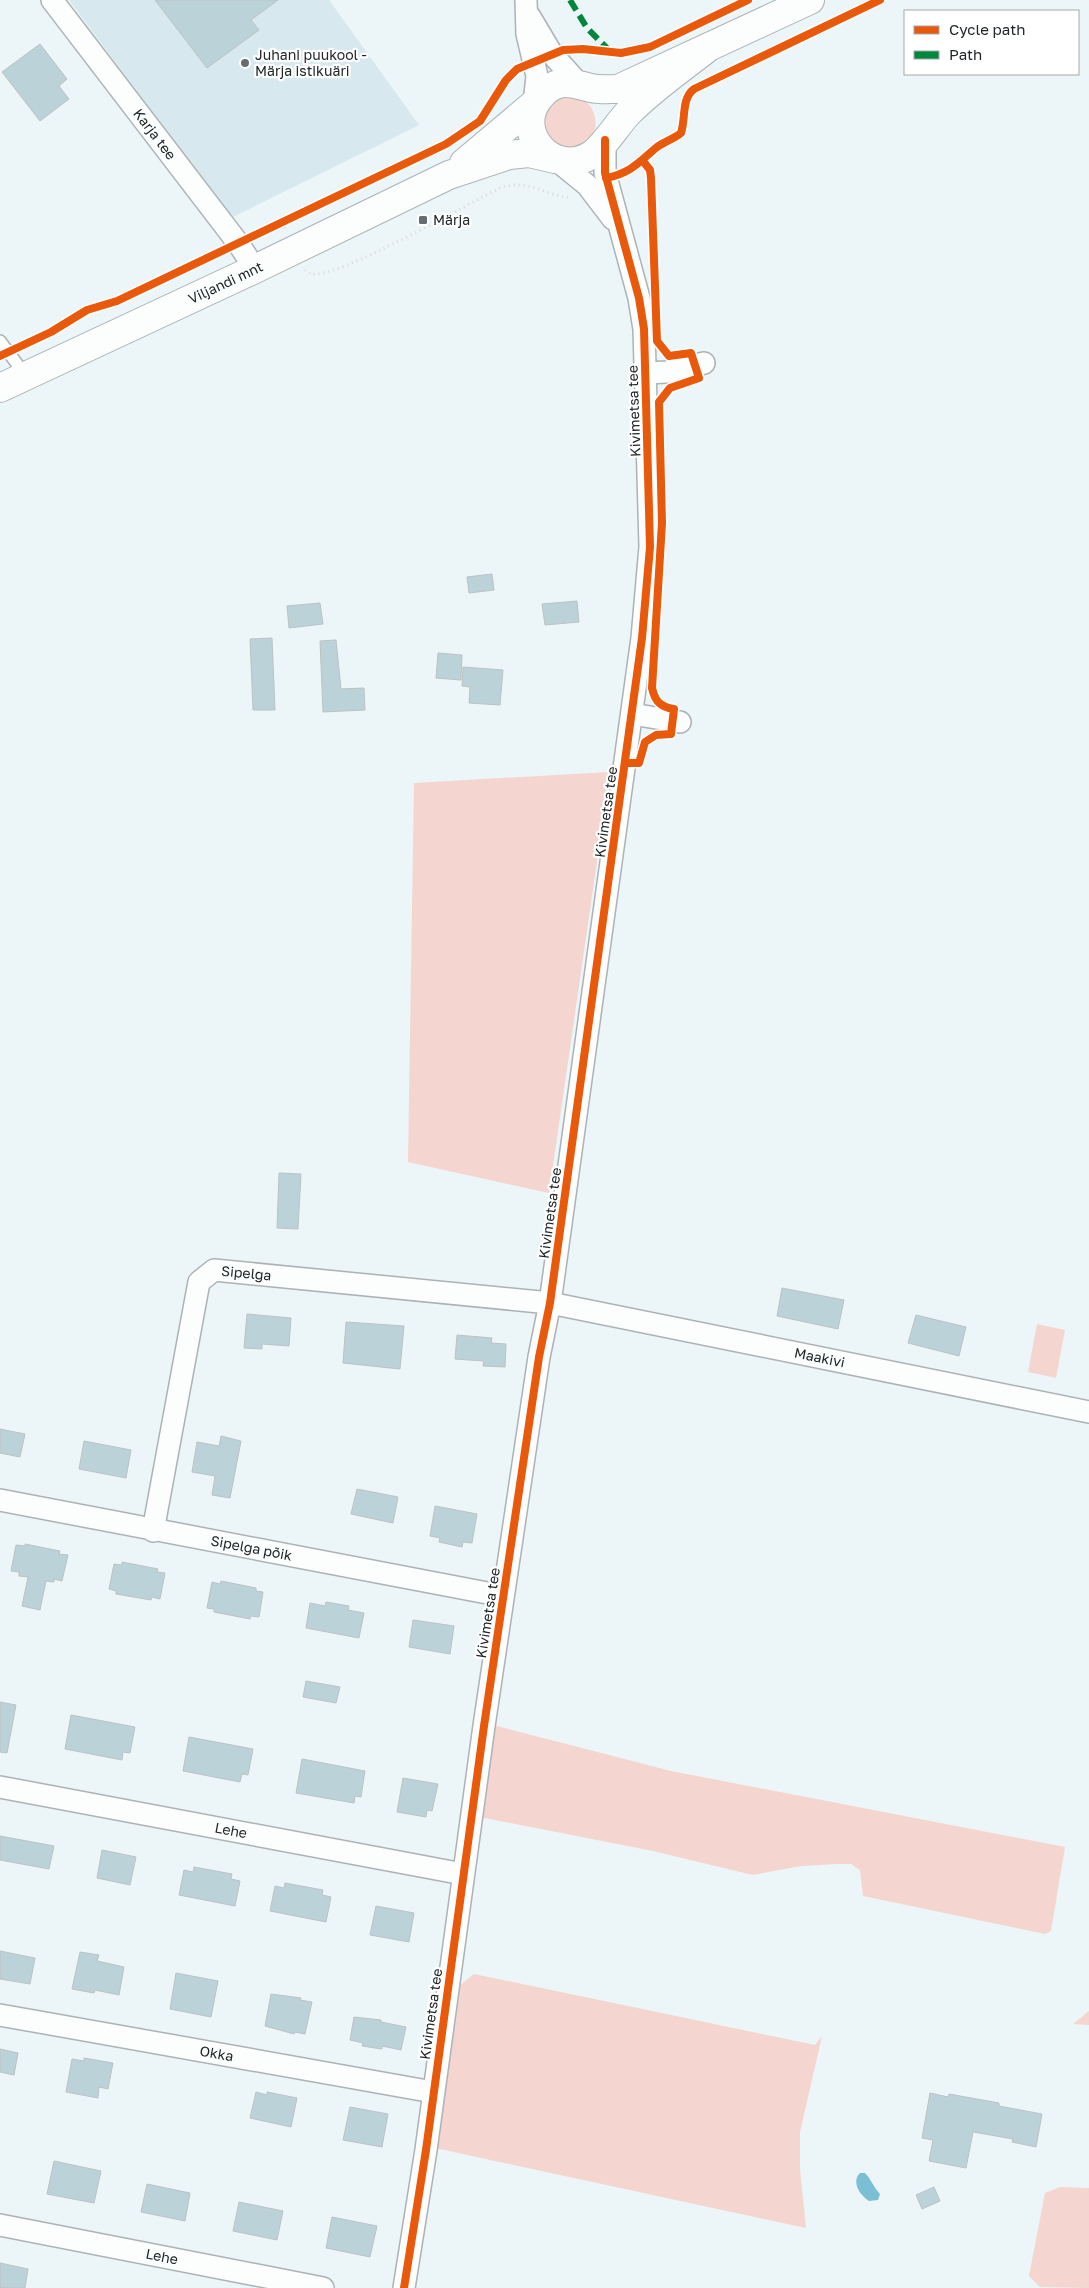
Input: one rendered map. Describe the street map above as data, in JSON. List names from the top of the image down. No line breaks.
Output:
{"streets":{"main road":["Viljandi mnt"],"street":["Karja tee","Kivimetsa tee","Sipelga","Maakivi","Sipelga põik","Lehe","Okka"]},"crossings":[["Karja tee","Viljandi mnt"],["Viljandi mnt","Kivimetsa tee"],["Kivimetsa tee","Sipelga"],["Kivimetsa tee","Maakivi"],["Kivimetsa tee","Sipelga põik"],["Kivimetsa tee","Lehe"],["Kivimetsa tee","Okka"],["Sipelga","Maakivi"],["Sipelga","Sipelga põik"]],"places":{"other":["Juhani puukool - Märja istikuäri"],"transit":["Märja"]},"legend":["Cycle path","Path"]}
